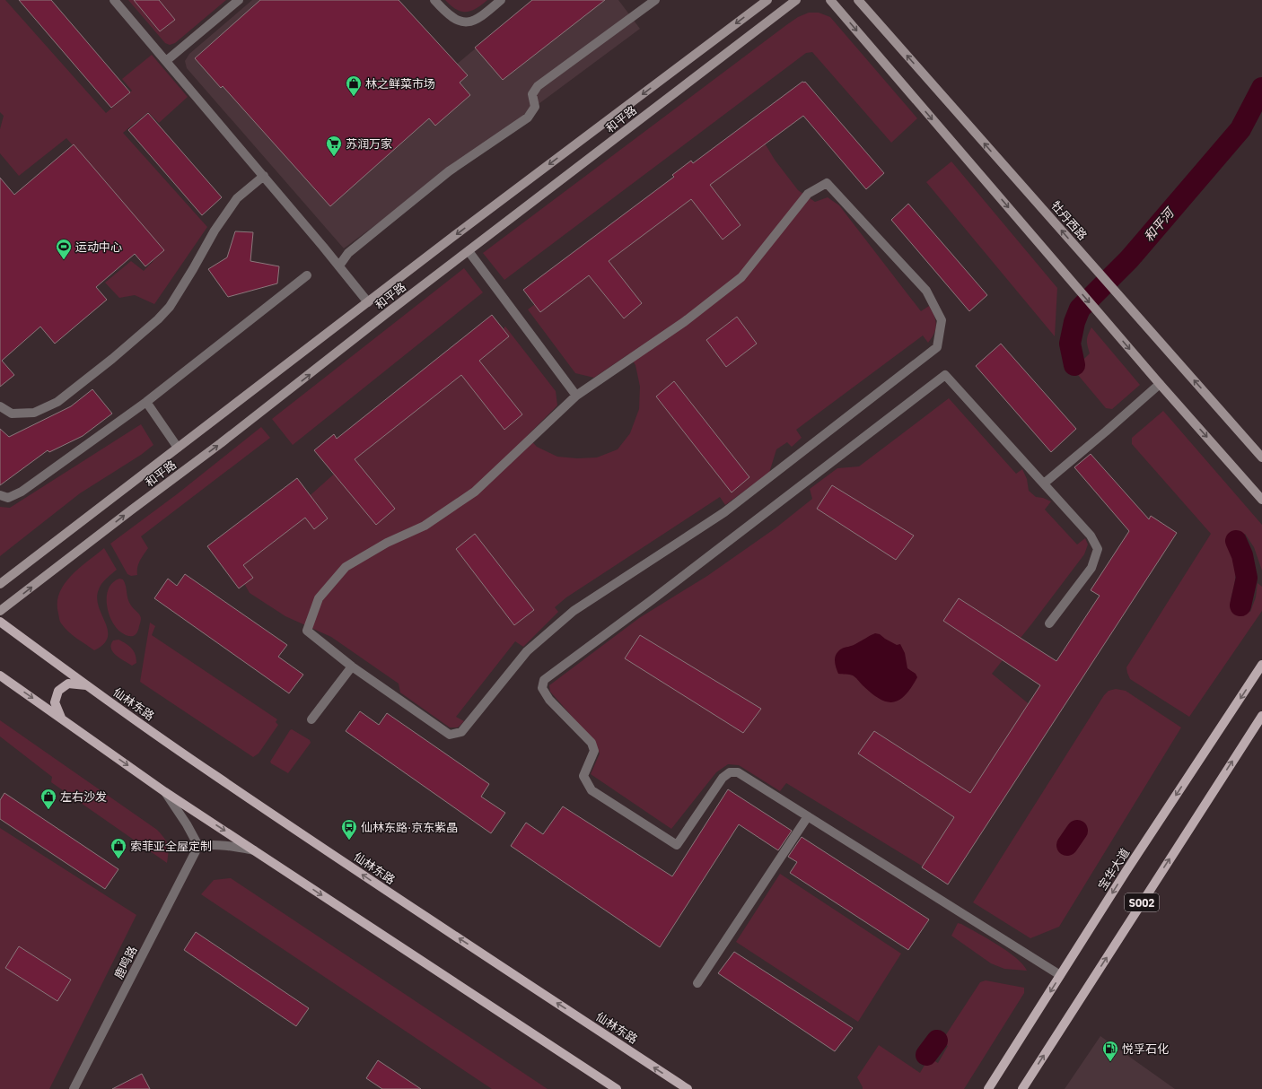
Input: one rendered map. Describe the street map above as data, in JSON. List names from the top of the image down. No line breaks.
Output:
{"streets":{"main road":["仙林东路","宝华大道","S002"],"street":["和平路","牡丹西路","鹿鸣路"]},"water":["和平河"],"places":{"shop":["林之鲜菜市场","左右沙发","索菲亚全屋定制"],"supermarket":["苏润万家"],"sports":["运动中心"],"bus stop":["仙林东路·京东紫晶"],"fuel station":["悦孚石化"]}}
